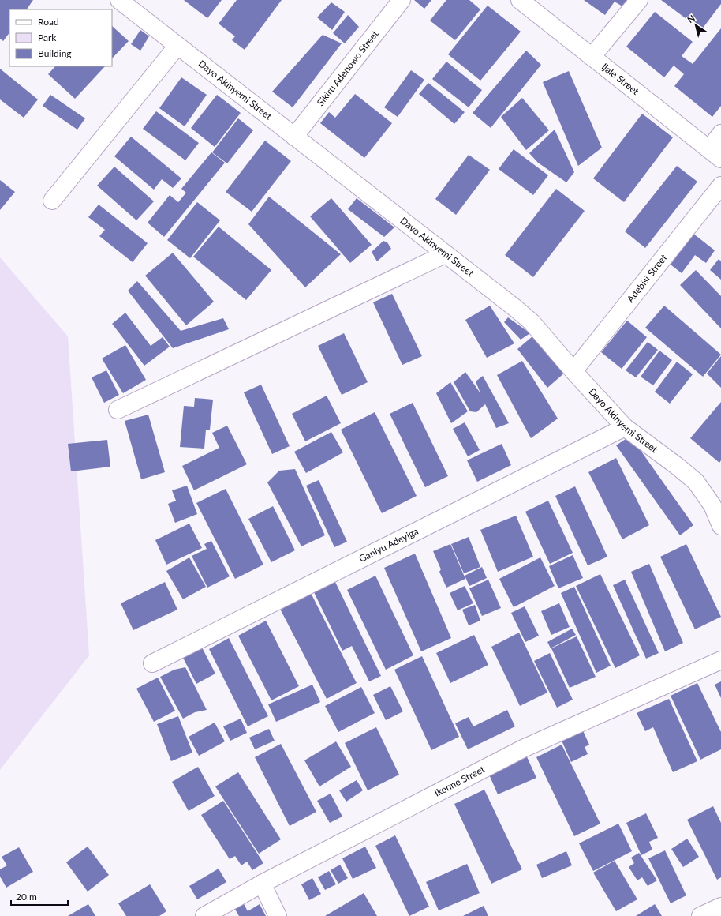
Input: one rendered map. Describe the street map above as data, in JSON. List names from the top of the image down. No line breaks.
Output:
{"streets":{"street":["Sikiru Adenowo Street","Ijale Street","Dayo Akinyemi Street","Adebisi Street","Ganiyu Adeyiga","Ikenne Street"]},"crossings":[["Sikiru Adenowo Street","Dayo Akinyemi Street"],["Dayo Akinyemi Street","Adebisi Street"],["Dayo Akinyemi Street","Ganiyu Adeyiga"]],"legend":["Road","Park","Building"],"scale_bar":"20 m","north":"top left"}
